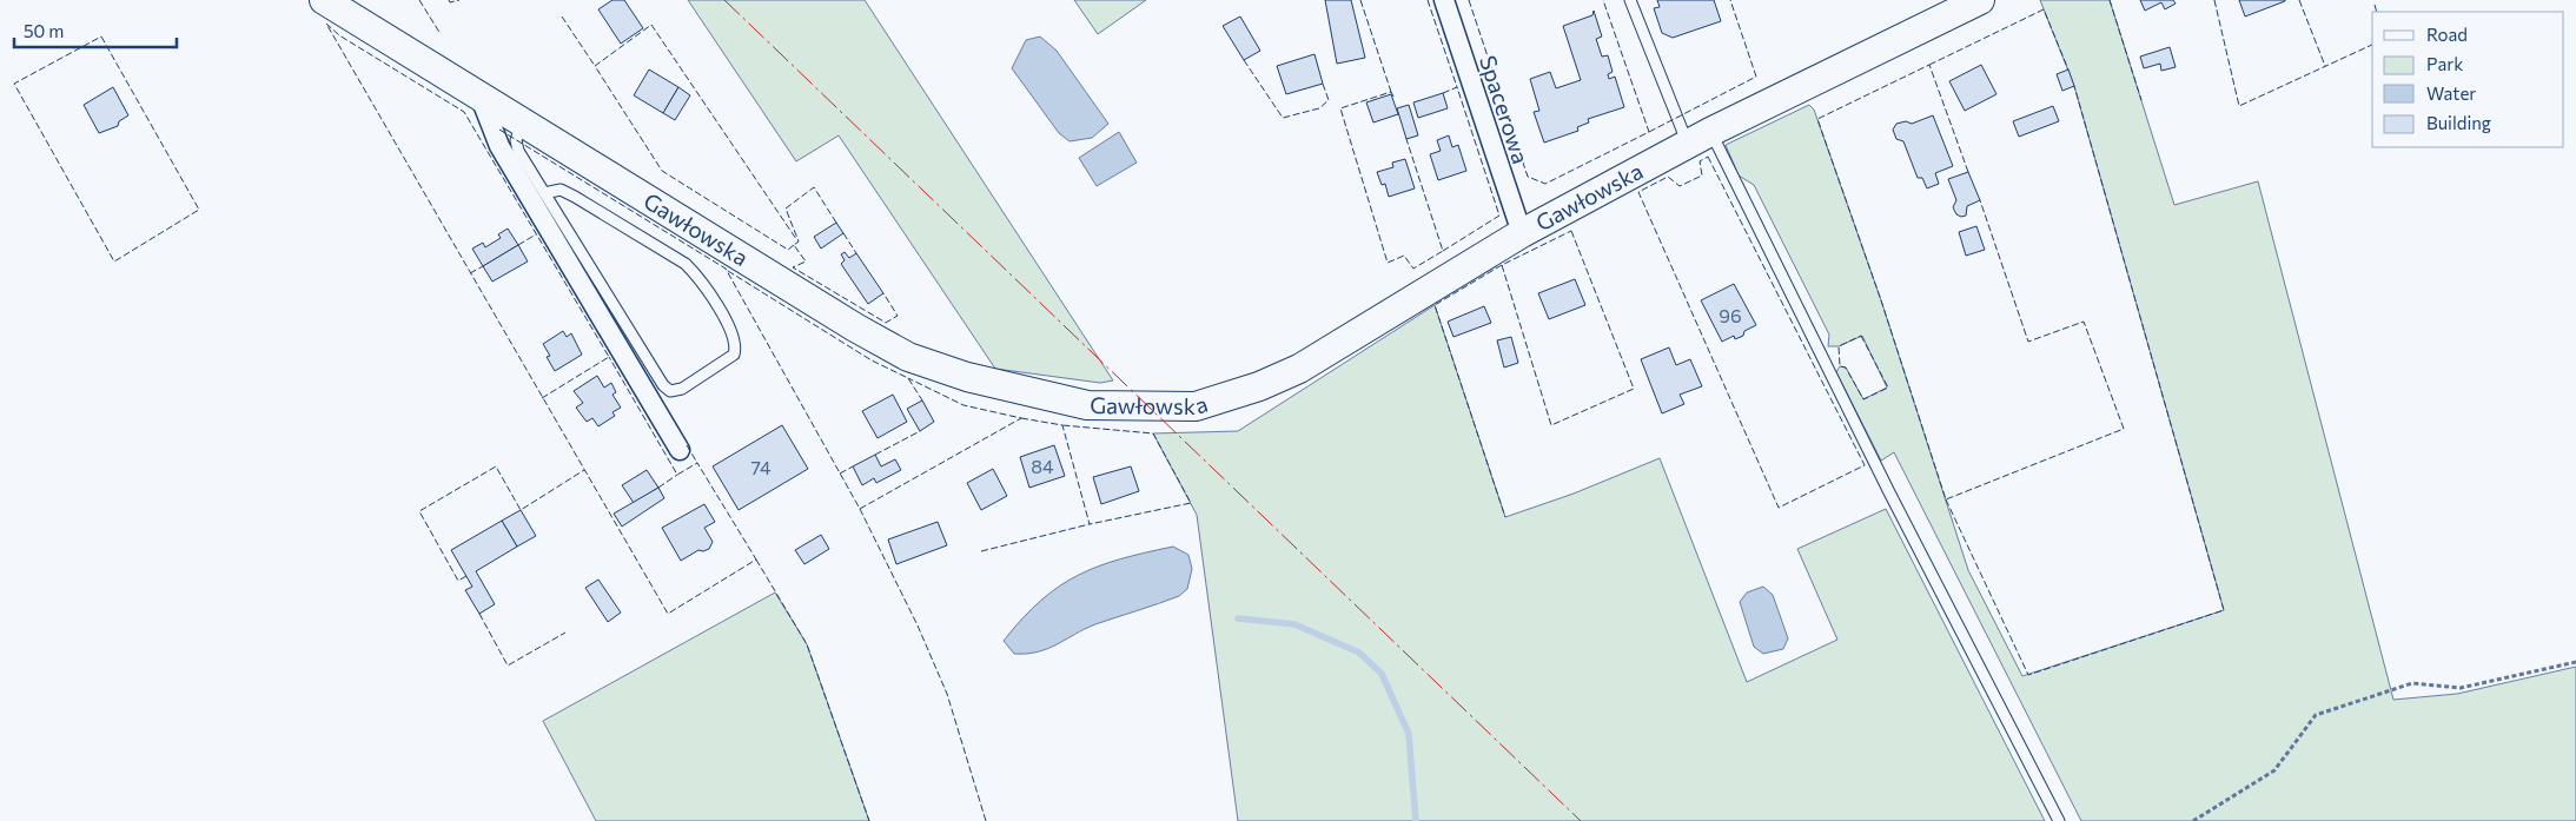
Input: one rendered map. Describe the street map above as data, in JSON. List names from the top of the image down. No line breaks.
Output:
{"streets":{"street":["Spacerowa","Gawłowska"]},"crossings":[["Spacerowa","Gawłowska"]],"house_numbers":["96","84","74"],"legend":["Road","Park","Water","Building"],"scale_bar":"50 m"}
